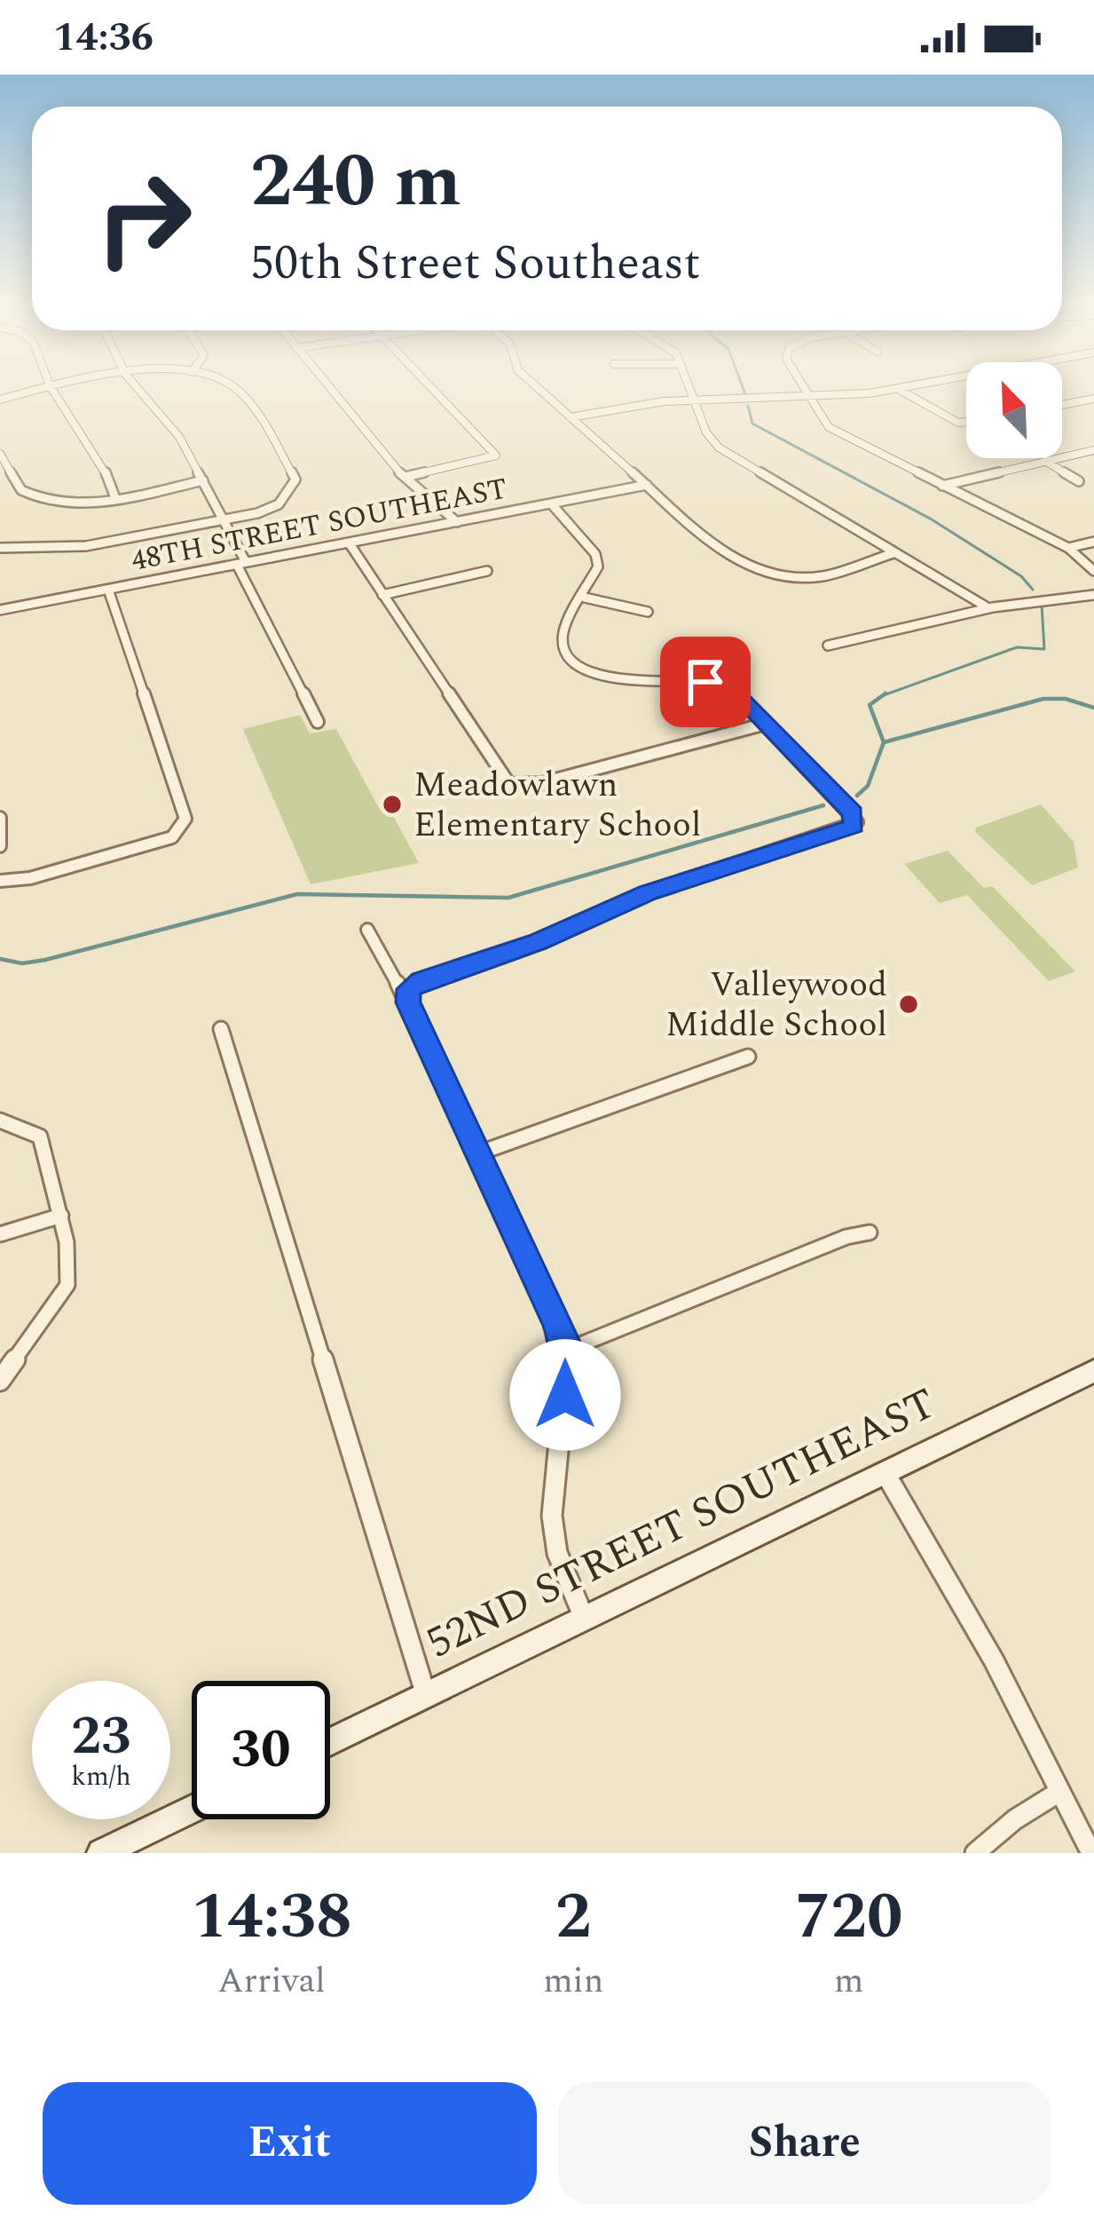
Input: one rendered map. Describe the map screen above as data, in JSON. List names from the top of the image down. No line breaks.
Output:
{"streets":{"main road":["52ND STREET SOUTHEAST"],"street":["48TH STREET SOUTHEAST"]},"places":["Meadowlawn Elementary School","Valleywood Middle School"],"north":"top left","page":{"status":"14:36","turn":["240 m","50th Street Southeast"],"speed":"23 km/h","limit":"30","eta":["14:38","Arrival","2","min","720","m"],"buttons":["Exit","Share"]}}
